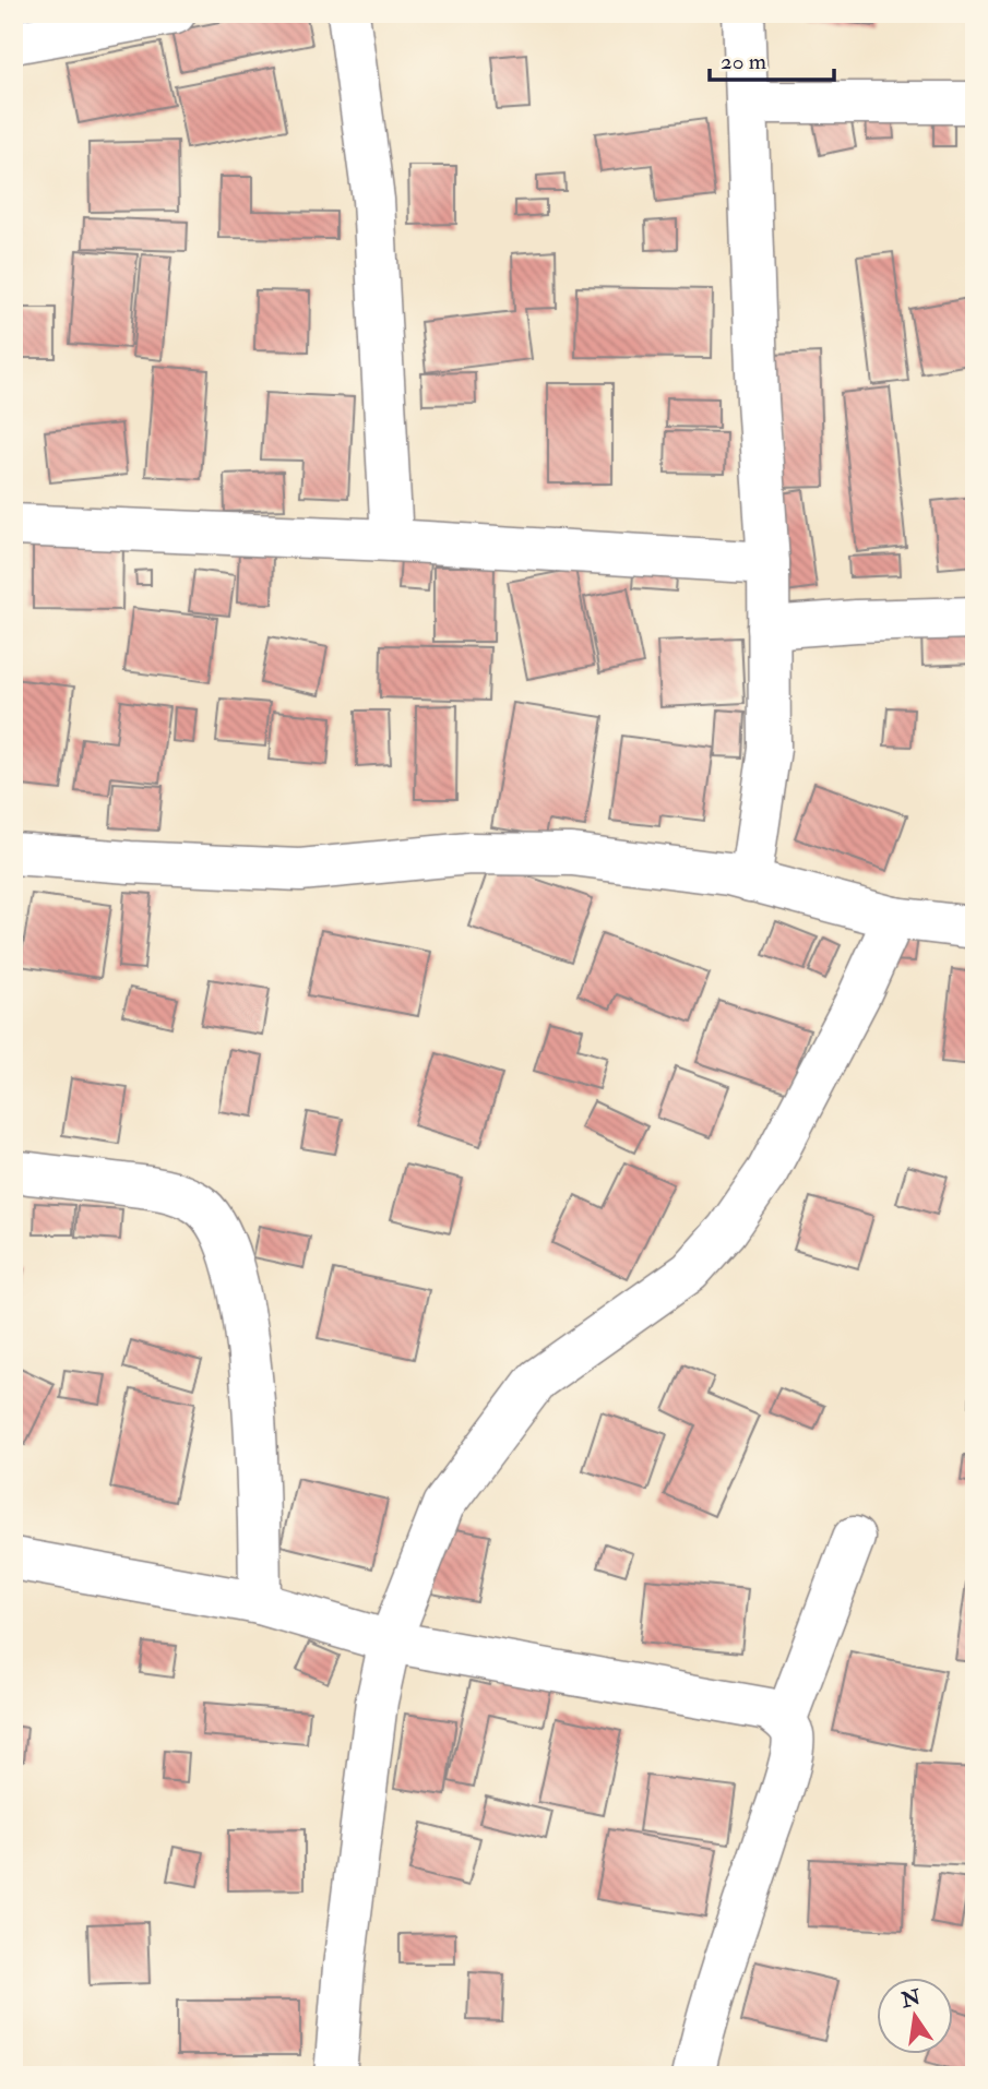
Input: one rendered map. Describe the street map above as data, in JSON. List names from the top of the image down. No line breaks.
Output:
{"scale_bar":"20 m","north":"top"}
